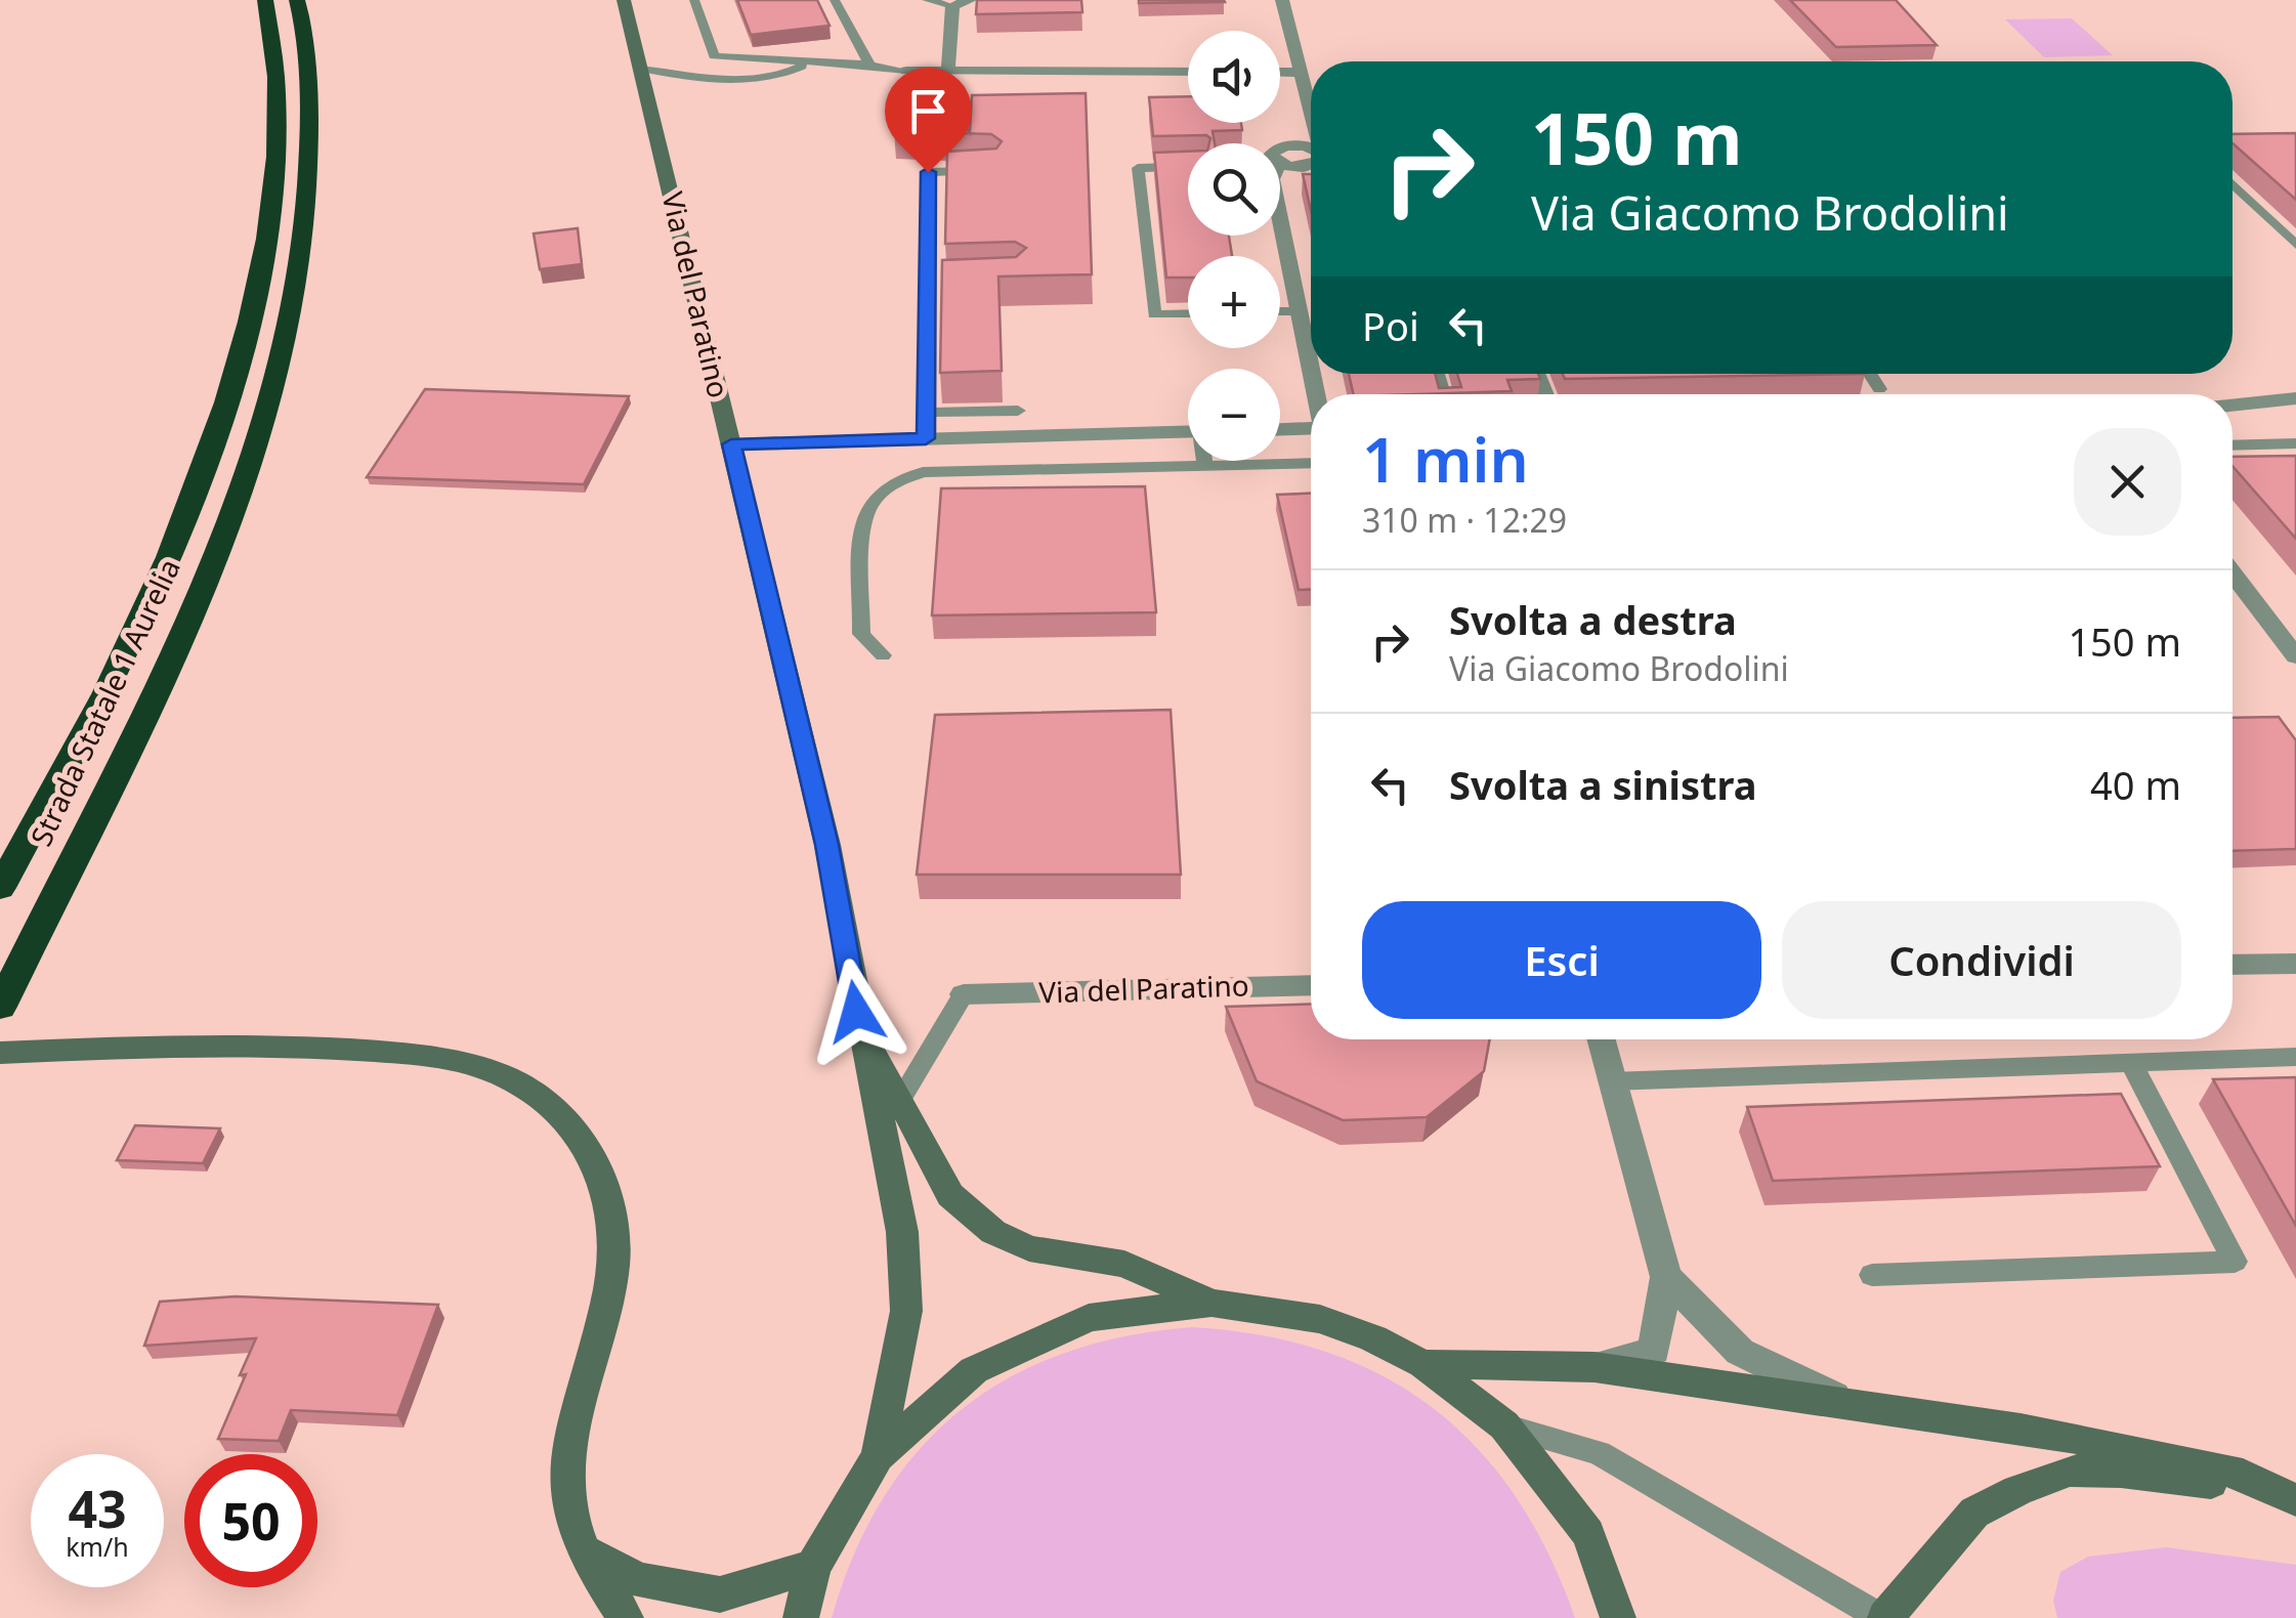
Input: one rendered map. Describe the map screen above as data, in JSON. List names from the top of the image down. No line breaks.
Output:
{"streets":{"highway":["Strada Statale 1 Aurelia"],"main road":["Via del Paratino"]},"page":{"map_buttons":["+","−"],"turn":["150 m","Via Giacomo Brodolini"],"then":"Poi","heading":["1 min","310 m · 12:29"],"list":[{"name":"Svolta a destra","note":"Via Giacomo Brodolini","value":"150 m"},{"name":"Svolta a sinistra","value":"40 m"}],"buttons":["Esci","Condividi"],"speed":"43 km/h","limit":"50"}}
